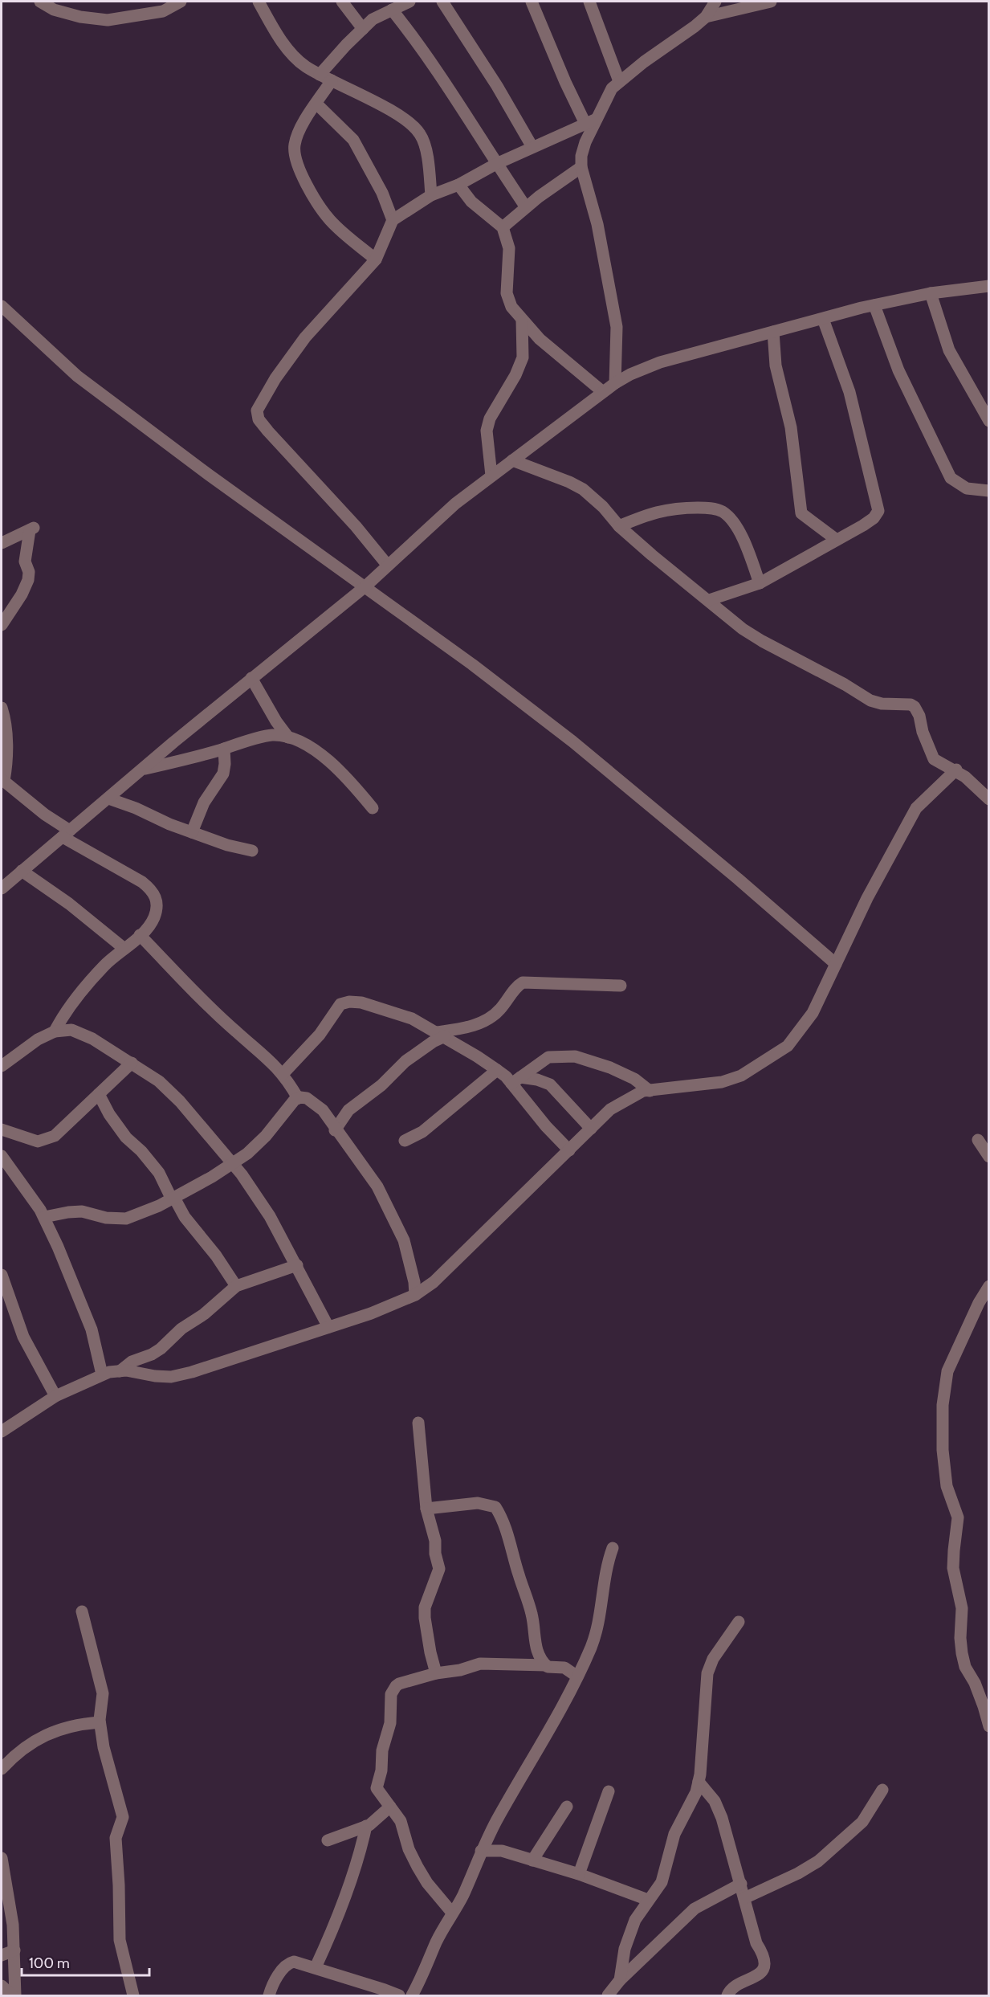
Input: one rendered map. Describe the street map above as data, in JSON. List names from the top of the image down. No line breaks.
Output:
{"scale_bar":"100 m"}
